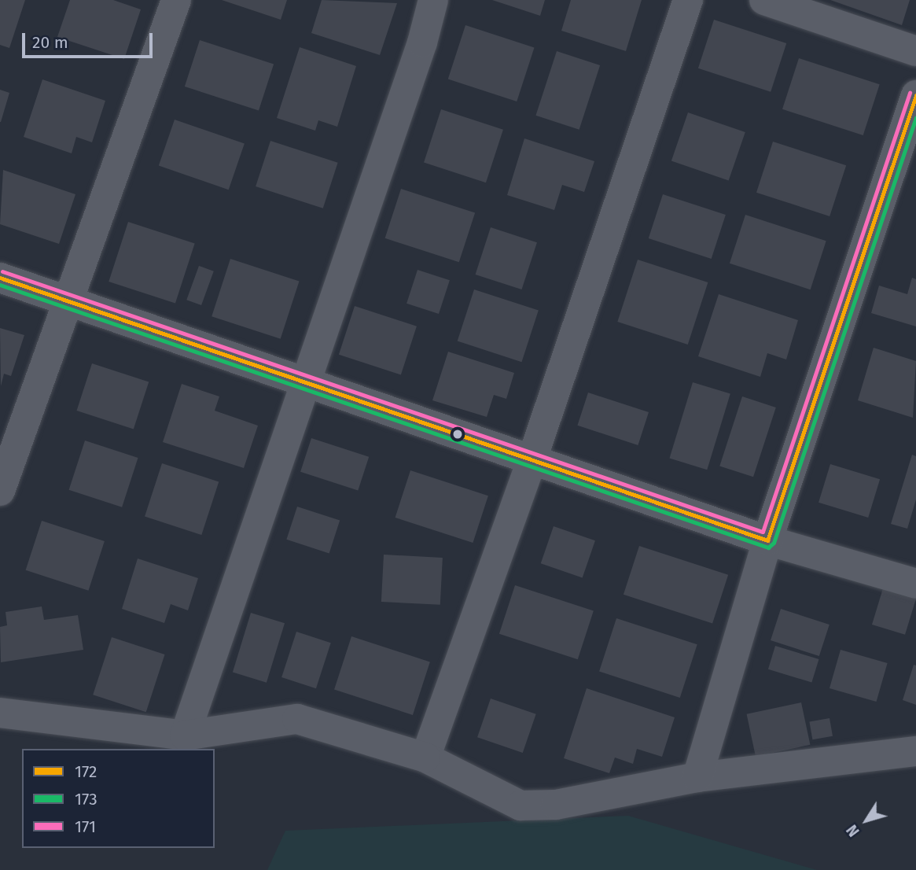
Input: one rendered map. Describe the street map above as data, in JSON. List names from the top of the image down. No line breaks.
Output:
{"lines":["transit line 171","transit line 172","transit line 173"],"legend":["172","173","171"],"scale_bar":"20 m","north":"bottom left"}
